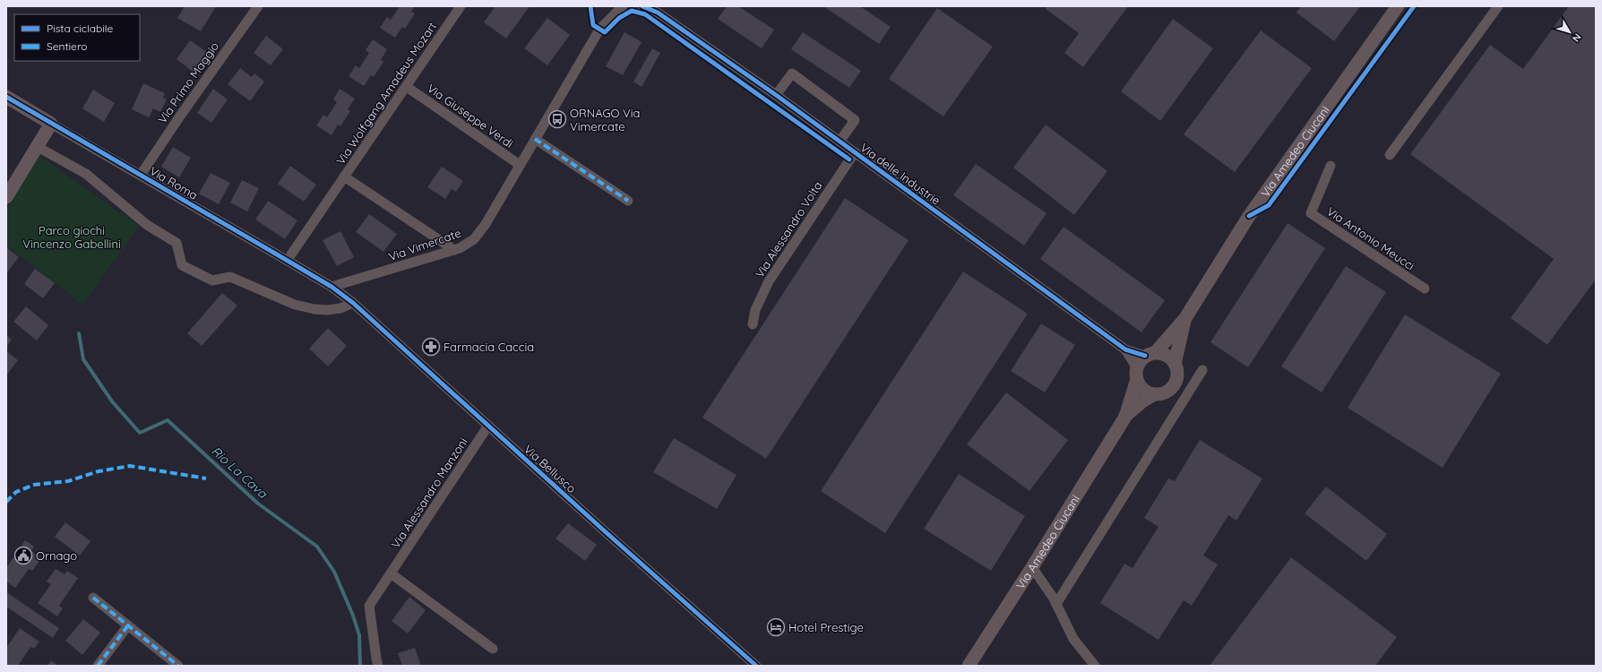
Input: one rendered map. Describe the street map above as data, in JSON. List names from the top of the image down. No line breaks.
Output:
{"streets":{"main road":["Via Amedeo Ciucani","Via Roma"],"street":["Via Primo Maggio","Via Wolfgang Amadeus Mozart","Via Giuseppe Verdi","Via delle Industrie","Via Alessandro Volta","Via Antonio Meucci","Via Vimercate","Via Bellusco","Via Alessandro Manzoni"]},"crossings":[["Via Primo Maggio","Via Roma"],["Via Wolfgang Amadeus Mozart","Via Giuseppe Verdi"],["Via Wolfgang Amadeus Mozart","Via Vimercate"],["Via Giuseppe Verdi","Via Vimercate"],["Via Amedeo Ciucani","Via delle Industrie"],["Via delle Industrie","Via Alessandro Volta"],["Via Roma","Via Vimercate"],["Via Roma","Via Bellusco"],["Via Vimercate","Via Bellusco"],["Via Bellusco","Via Alessandro Manzoni"]],"water":["Rio La Cava"],"parks":["Parco giochi Vincenzo Gabellini"],"places":{"bus stop":["ORNAGO Via Vimercate"],"pharmacy":["Farmacia Caccia"],"public building":["Ornago"],"hotel":["Hotel Prestige"]},"legend":["Pista ciclabile","Sentiero"],"north":"bottom right"}
